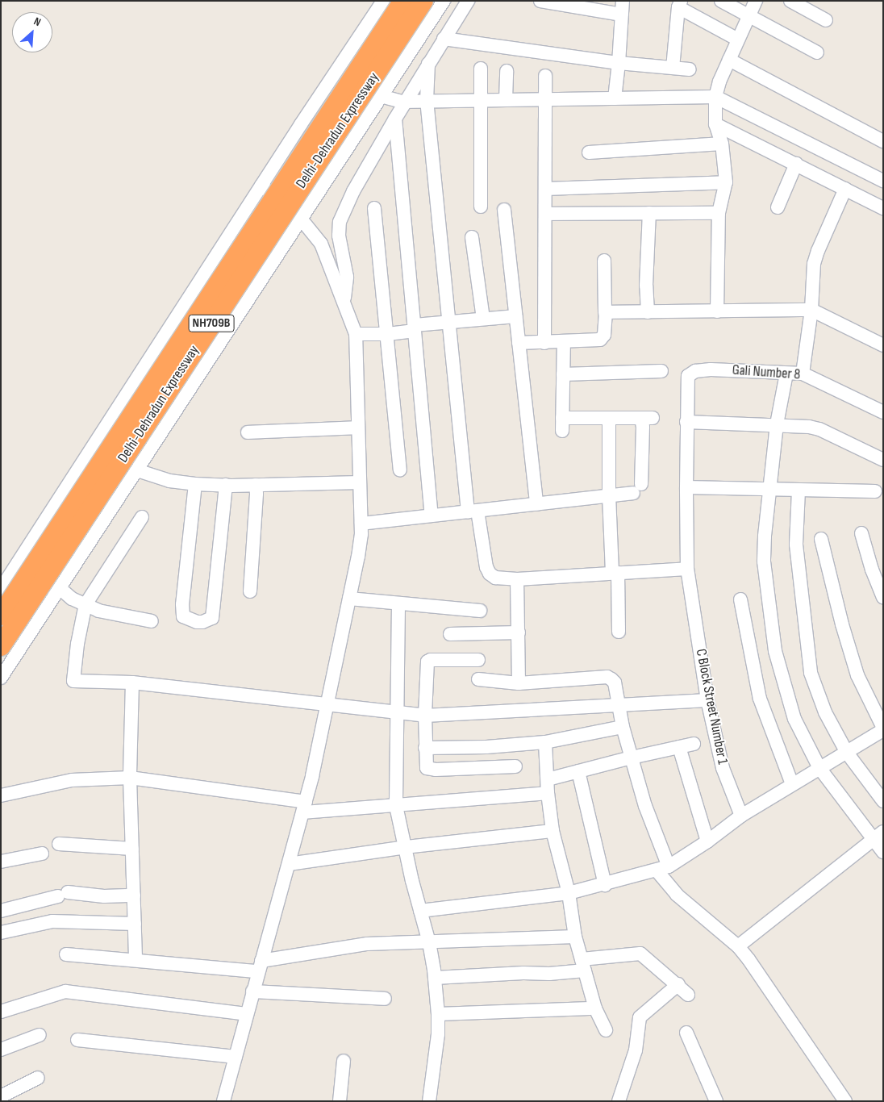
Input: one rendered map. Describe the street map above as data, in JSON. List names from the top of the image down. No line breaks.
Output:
{"streets":{"highway":["Delhi-Dehradun Expressway","NH709B"],"street":["Gali Number 8","C Block Street Number 1"]},"crossings":[["Gali Number 8","C Block Street Number 1"]],"north":"top right"}
